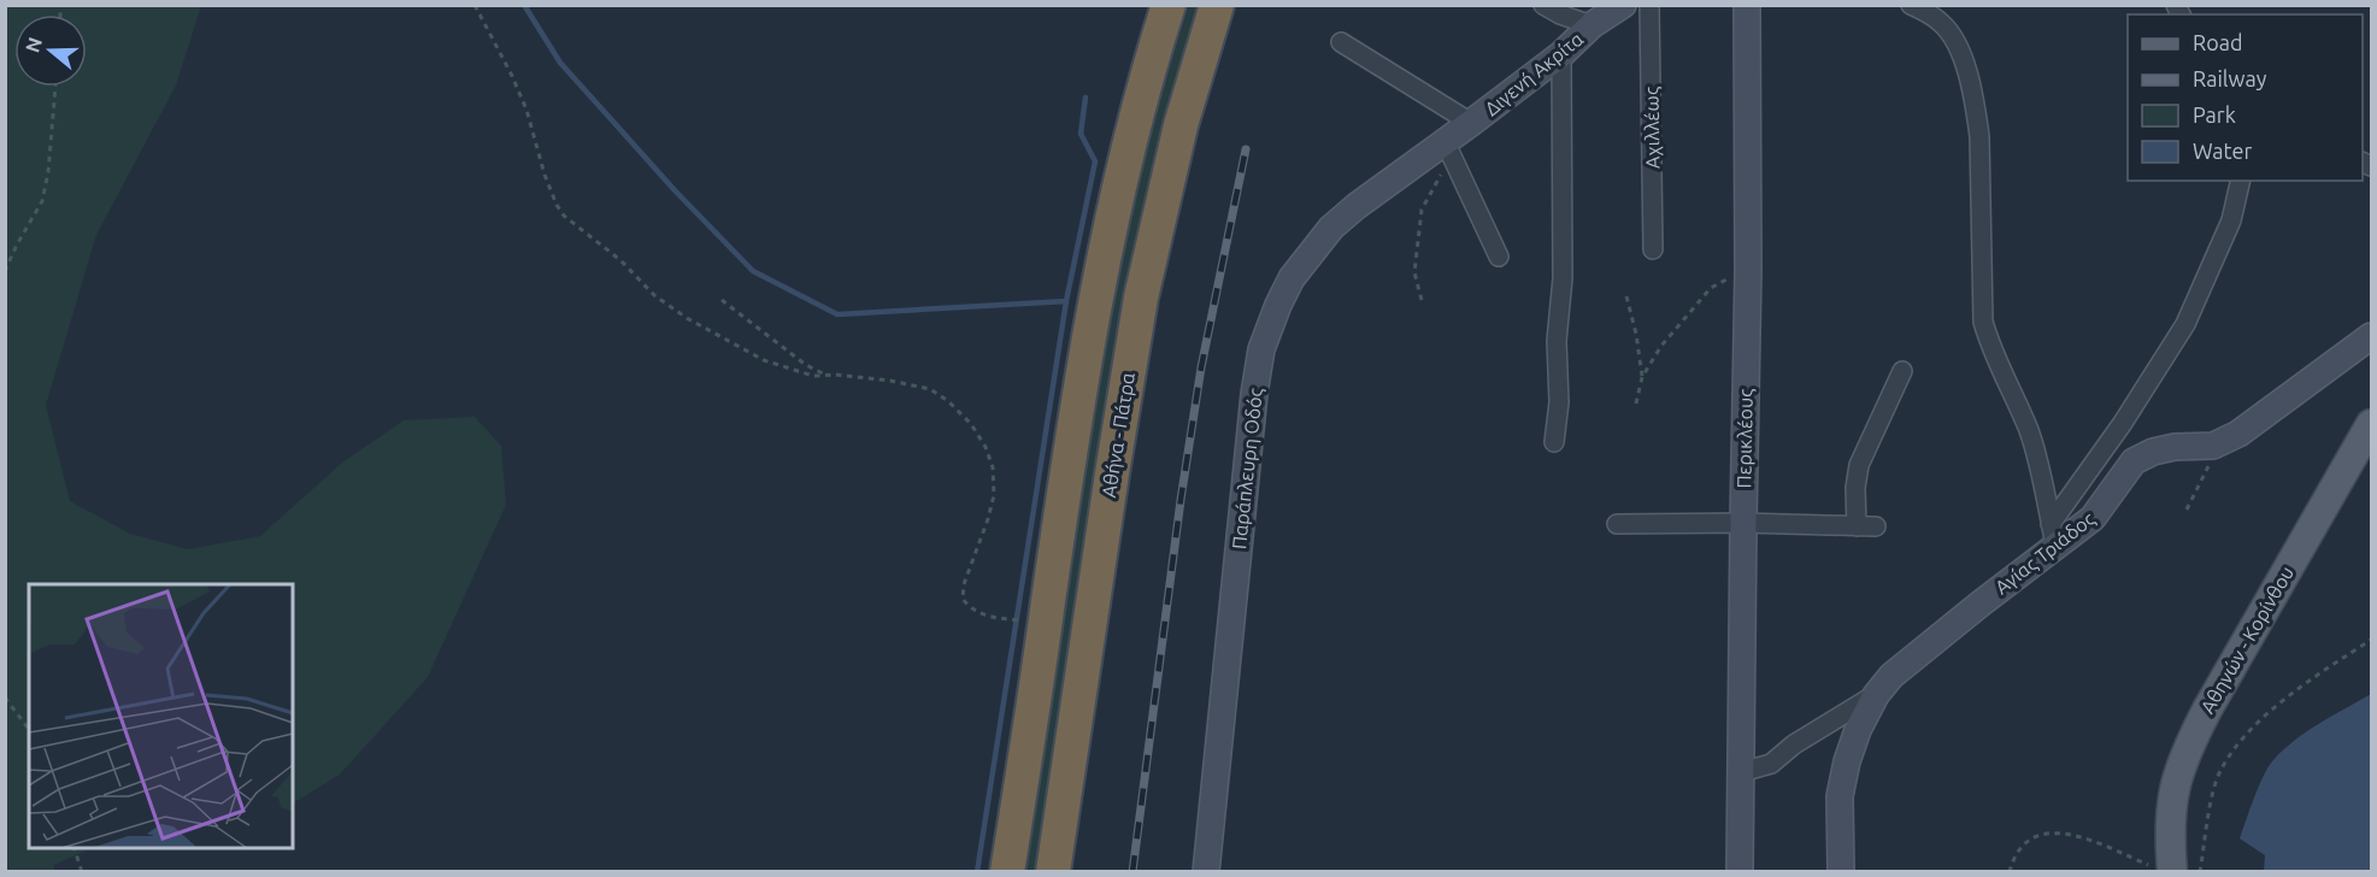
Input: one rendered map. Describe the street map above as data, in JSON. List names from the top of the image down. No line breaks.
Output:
{"streets":{"highway":["Αθήνα - Πάτρα"],"main road":["Διγενή Ακρίτα","Περικλέους","Παράπλευρη Οδός","Αγίας Τριάδος","Αθηνών - Κορίνθου"],"street":["Αχιλλέως"]},"crossings":[["Διγενή Ακρίτα","Παράπλευρη Οδός"]],"legend":["Road","Railway","Park","Water"],"north":"left"}
